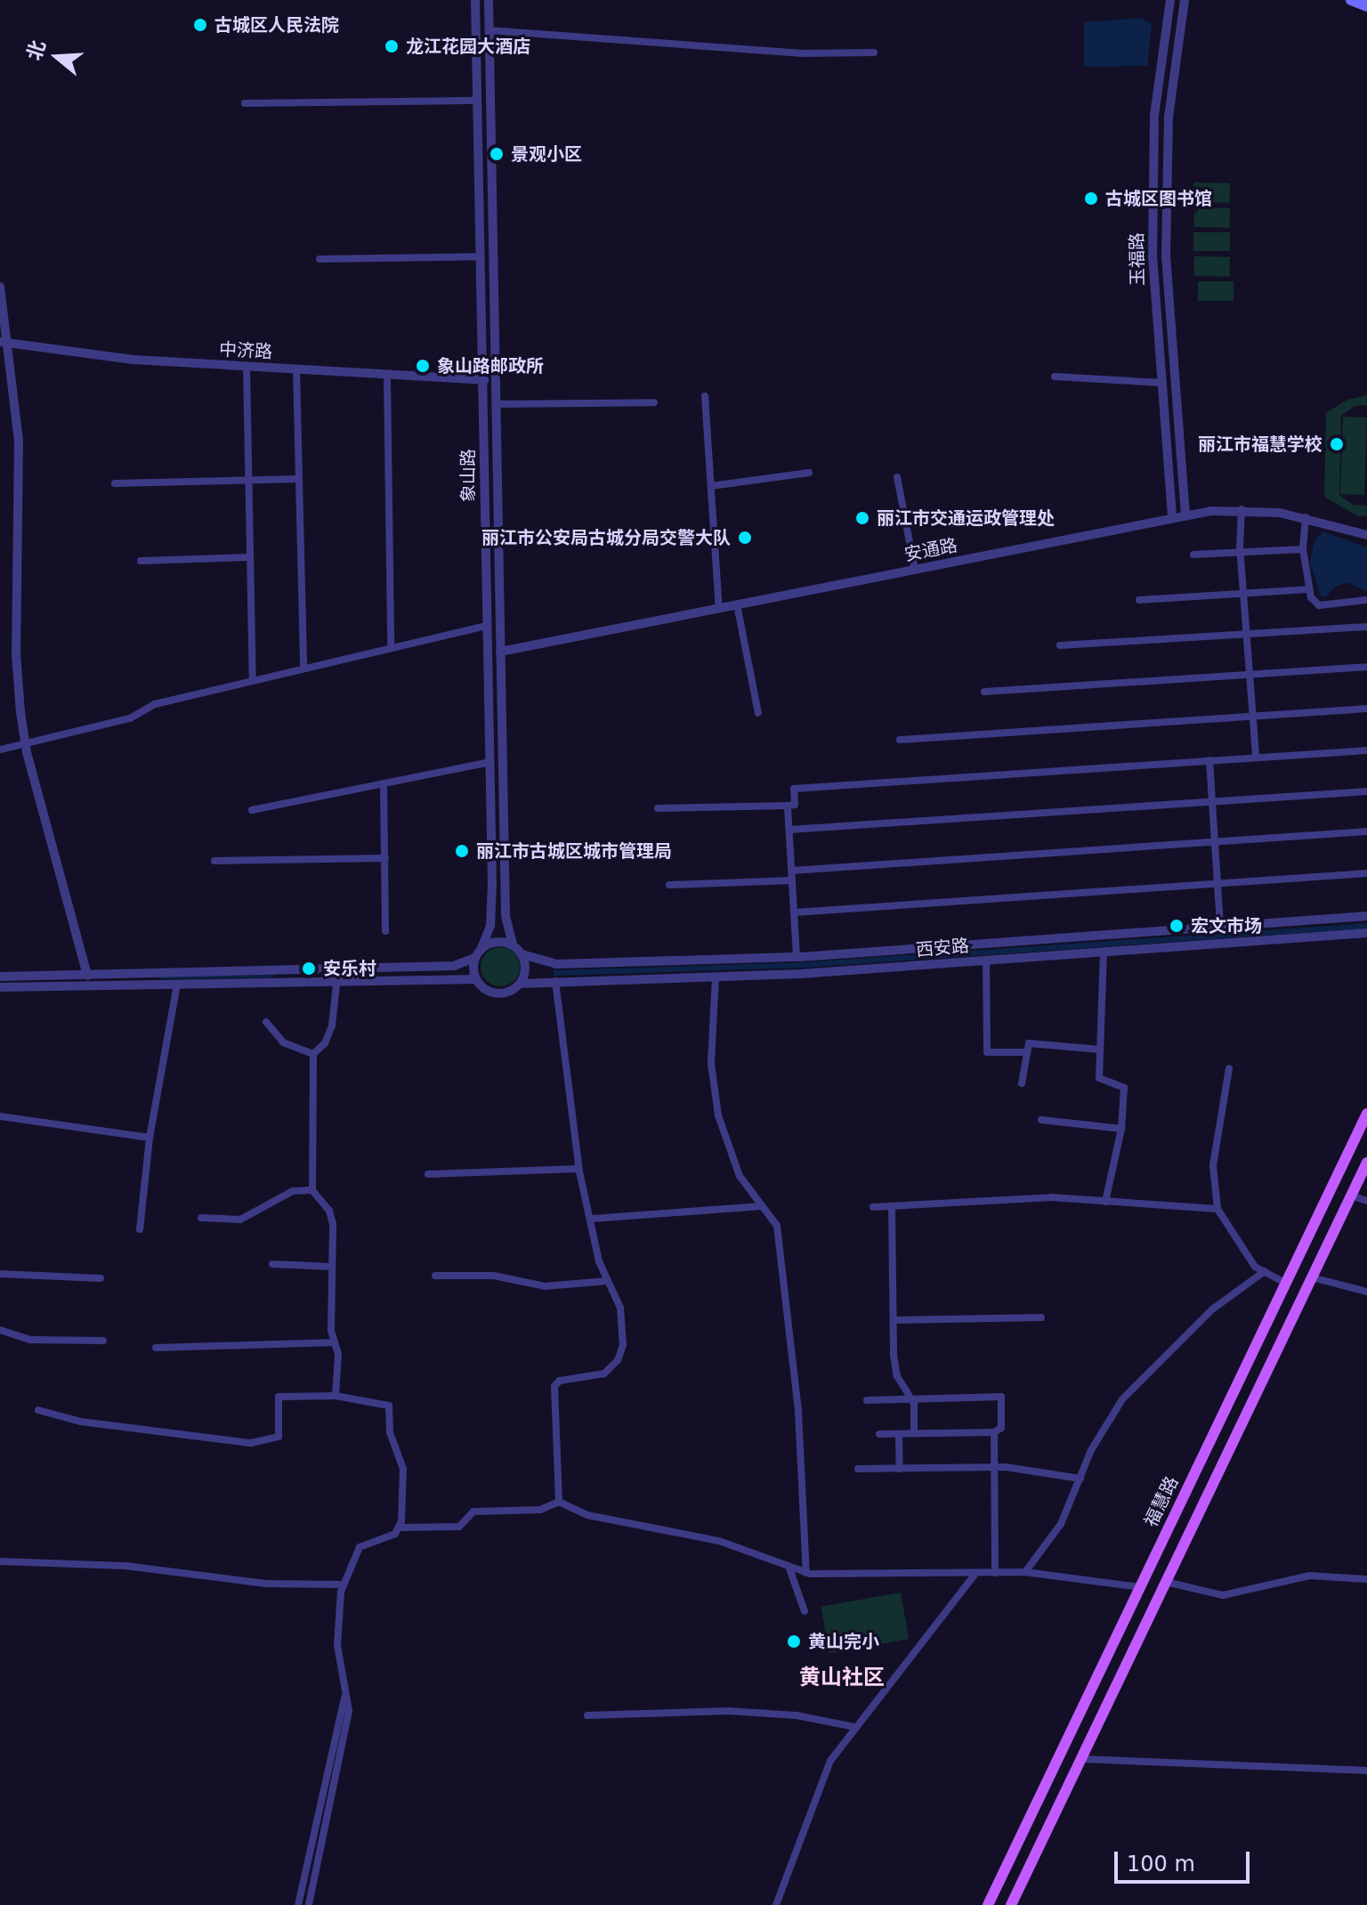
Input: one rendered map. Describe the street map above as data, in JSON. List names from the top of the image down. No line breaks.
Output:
{"streets":{"main road":["福慧路"],"street":["玉福路","中济路","象山路","安通路","西安路"]},"crossings":[["玉福路","安通路"],["中济路","象山路"],["象山路","安通路"],["象山路","西安路"]],"districts":["黄山社区"],"places":["古城区人民法院","龙江花园大酒店","景观小区","古城区图书馆","象山路邮政所","丽江市福慧学校","丽江市交通运政管理处","丽江市公安局古城分局交警大队","丽江市古城区城市管理局","宏文市场","安乐村","黄山完小"],"scale_bar":"100 m","north":"left"}
